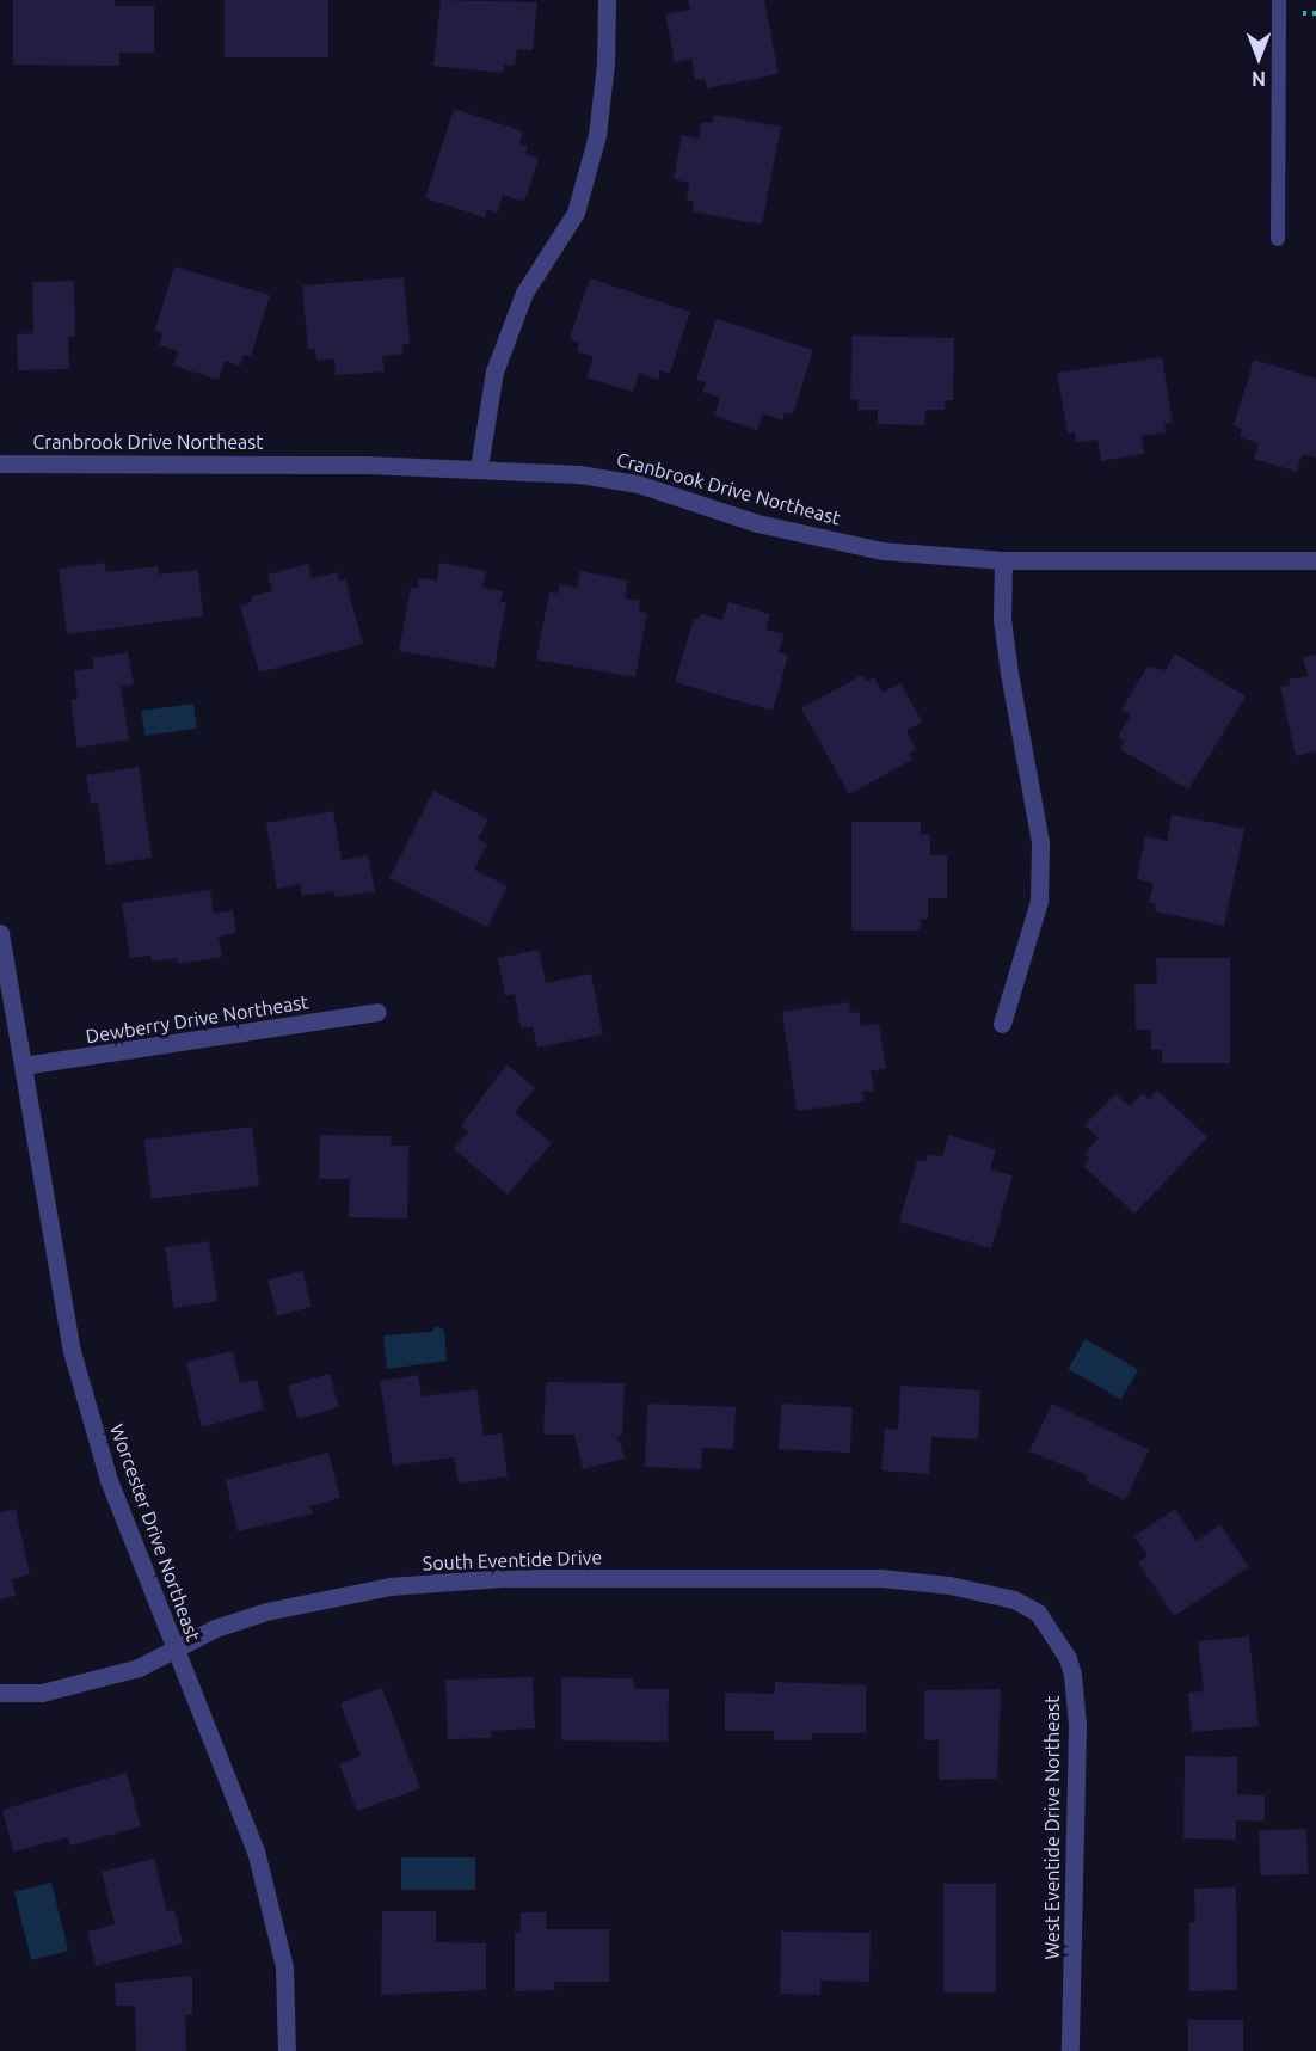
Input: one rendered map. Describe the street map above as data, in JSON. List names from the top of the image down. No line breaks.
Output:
{"streets":{"street":["Cranbrook Drive Northeast","Dewberry Drive Northeast","Worcester Drive Northeast","South Eventide Drive","West Eventide Drive Northeast"]},"crossings":[["Dewberry Drive Northeast","Worcester Drive Northeast"],["Worcester Drive Northeast","South Eventide Drive"],["South Eventide Drive","West Eventide Drive Northeast"]],"north":"bottom"}
